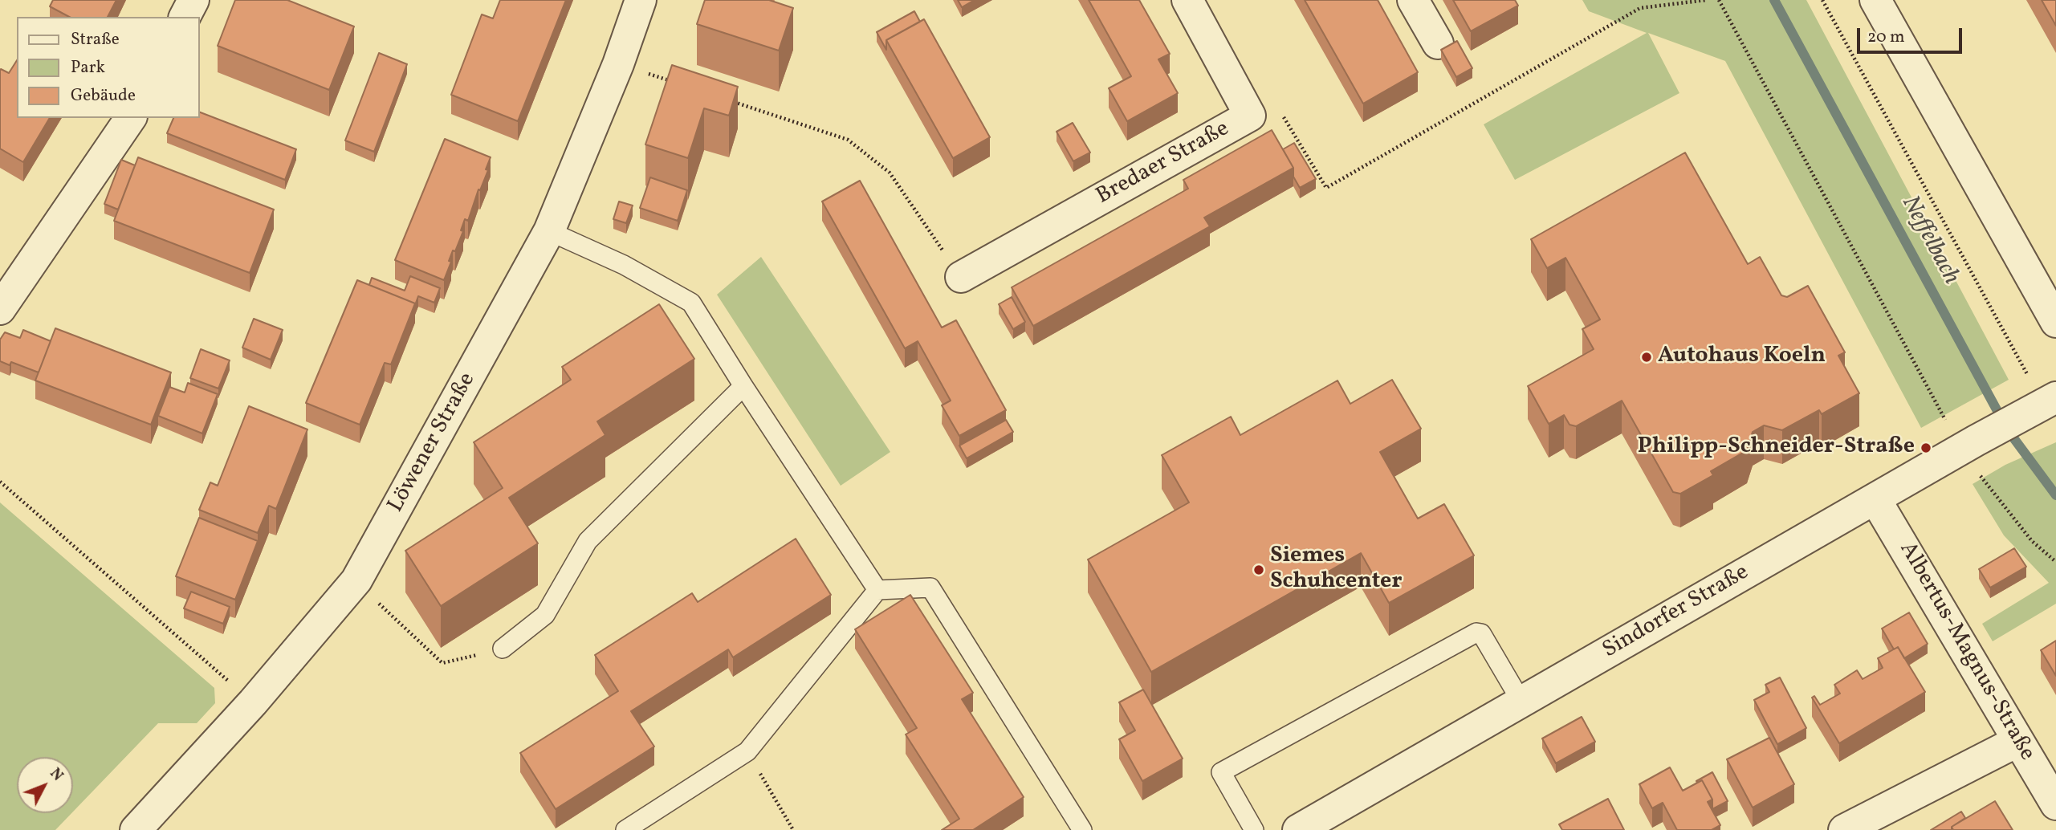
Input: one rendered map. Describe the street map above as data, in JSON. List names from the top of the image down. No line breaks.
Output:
{"streets":{"street":["Bredaer Straße","Löwener Straße","Sindorfer Straße","Albertus-Magnus-Straße"]},"crossings":[["Sindorfer Straße","Albertus-Magnus-Straße"]],"water":["Neffelbach"],"places":["Autohaus Koeln","Philipp-Schneider-Straße","Siemes Schuhcenter"],"legend":["Straße","Park","Gebäude"],"scale_bar":"20 m","north":"top right"}
